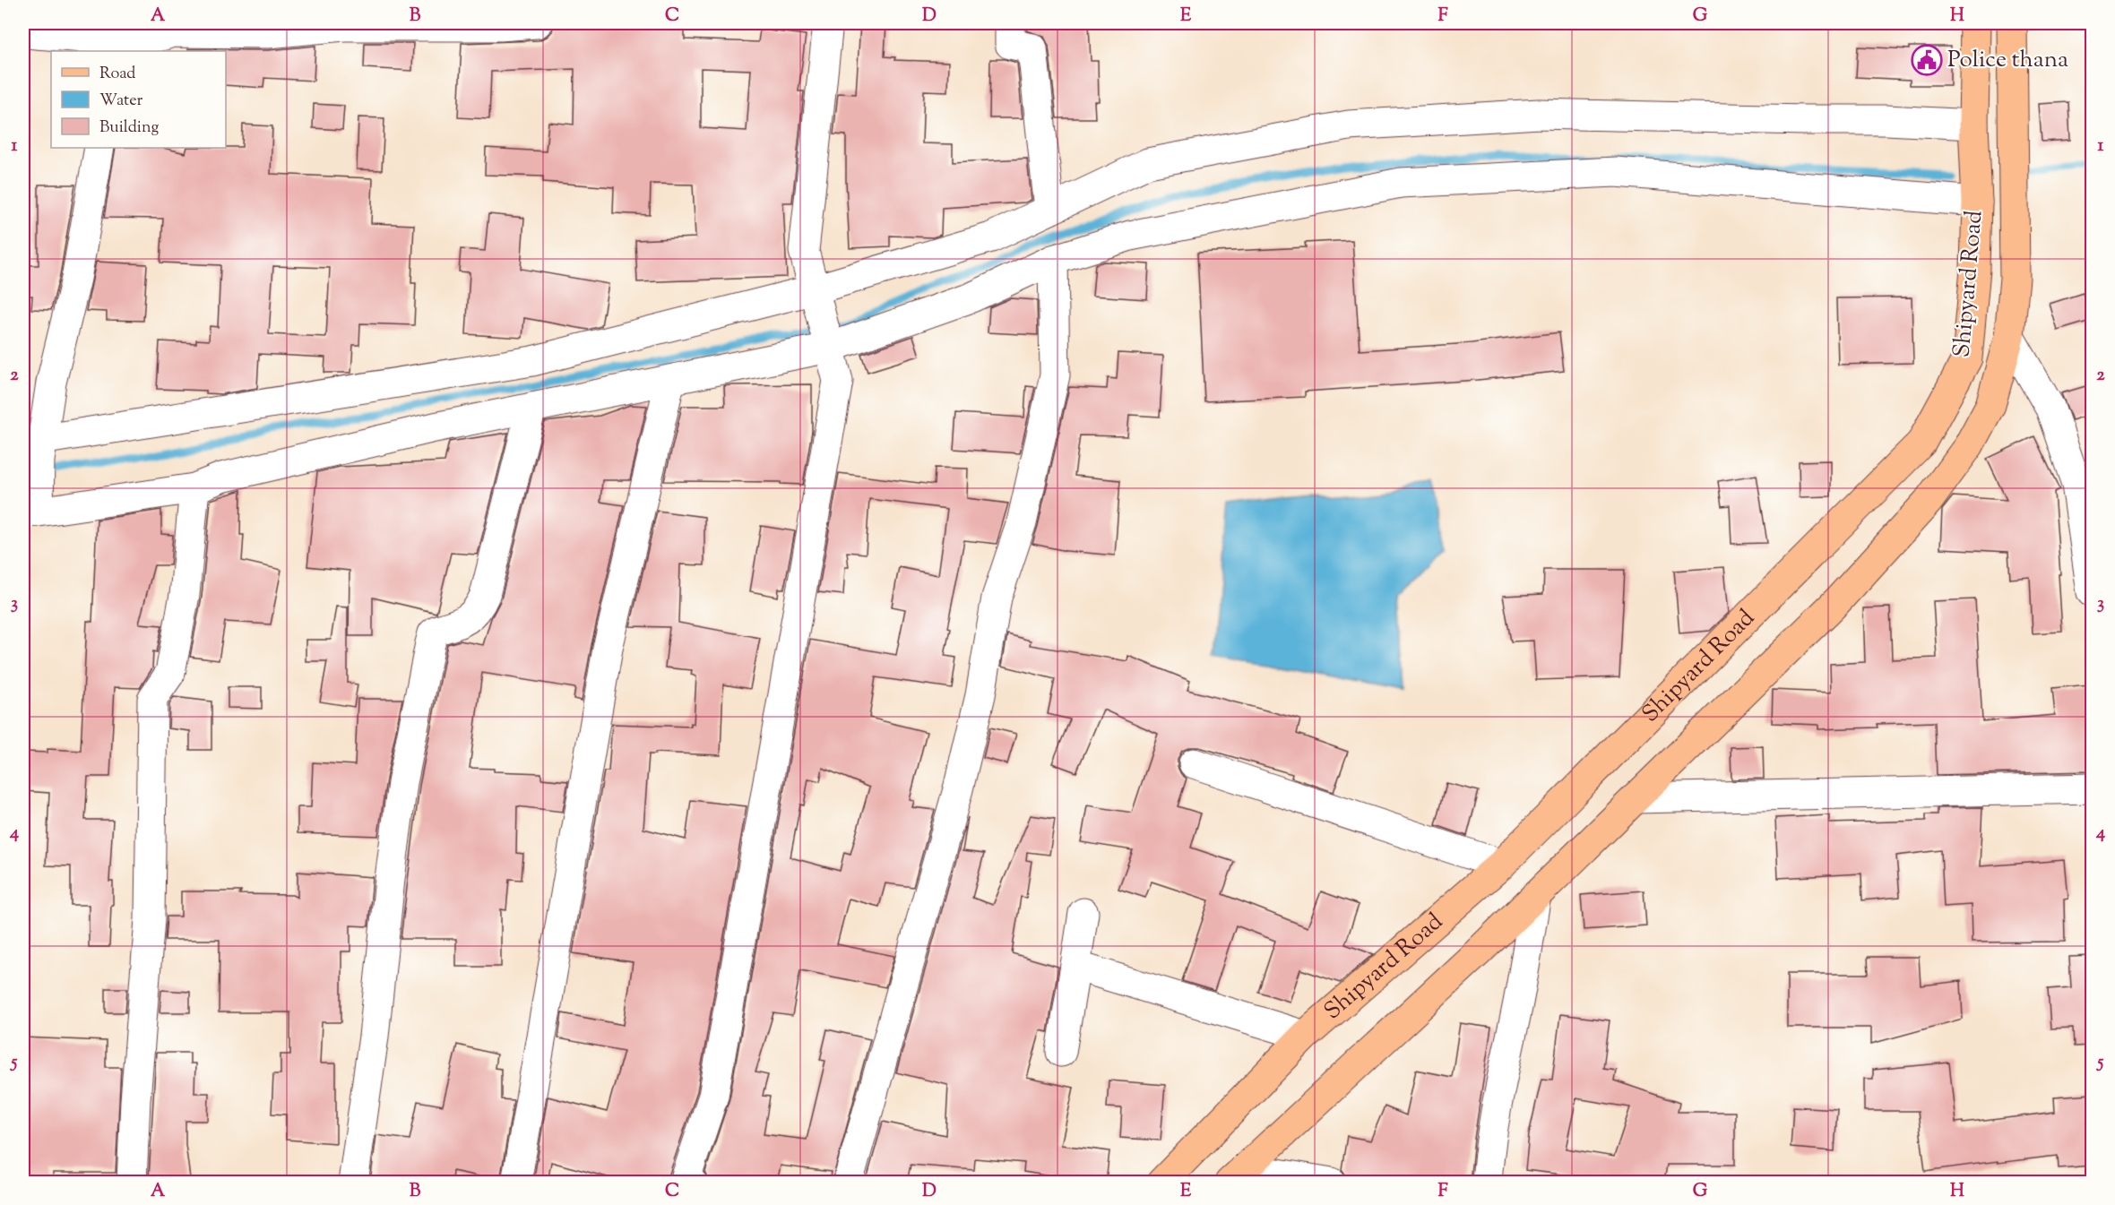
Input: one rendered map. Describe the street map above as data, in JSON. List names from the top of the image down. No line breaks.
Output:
{"streets":{"main road":["Shipyard Road"]},"places":{"public building":["Police thana"]},"legend":["Road","Water","Building"],"grid":{"columns":["A","B","C","D","E","F","G","H"],"rows":["1","2","3","4","5"]}}
